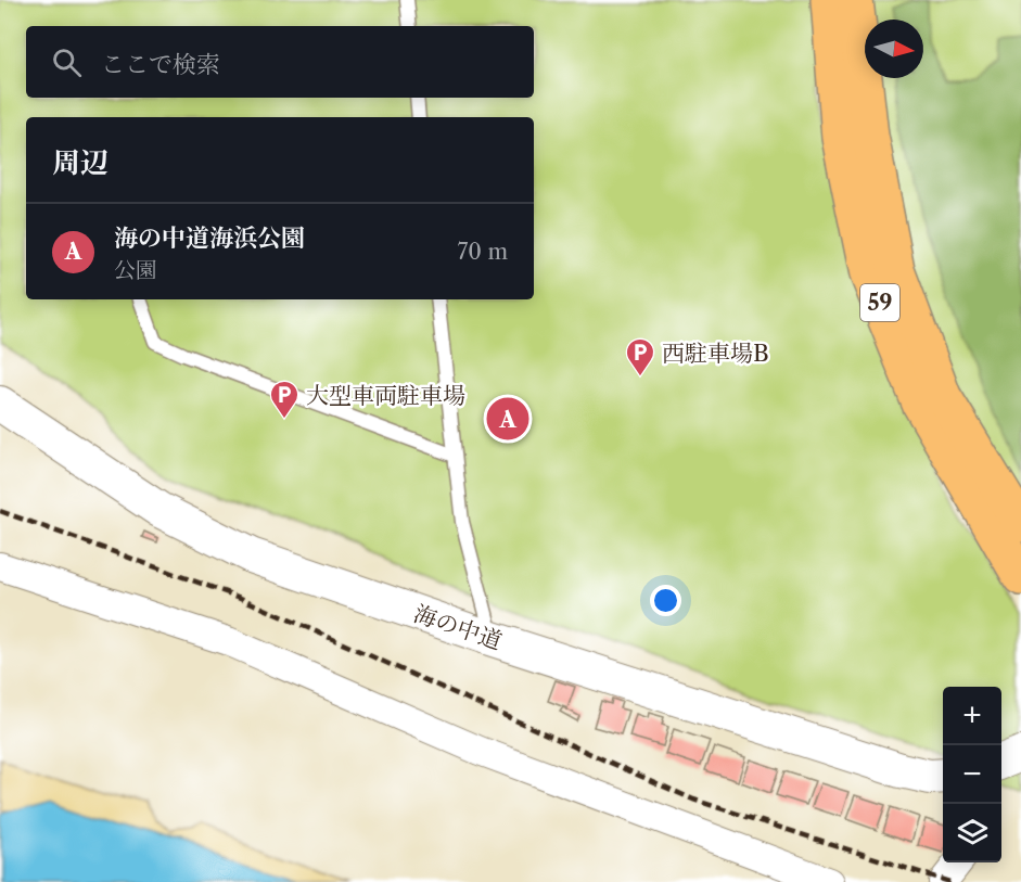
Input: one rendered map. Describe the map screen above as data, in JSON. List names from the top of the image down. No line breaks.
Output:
{"streets":{"main road":["59"],"street":["海の中道"]},"places":{"parking":["西駐車場B","大型車両駐車場"]},"north":"right","page":{"search":"ここで検索","heading":"周辺","list":[{"mark":"A","name":"海の中道海浜公園","note":"公園","value":"70 m"}],"pins":"A","map_buttons":["+","−"]}}
